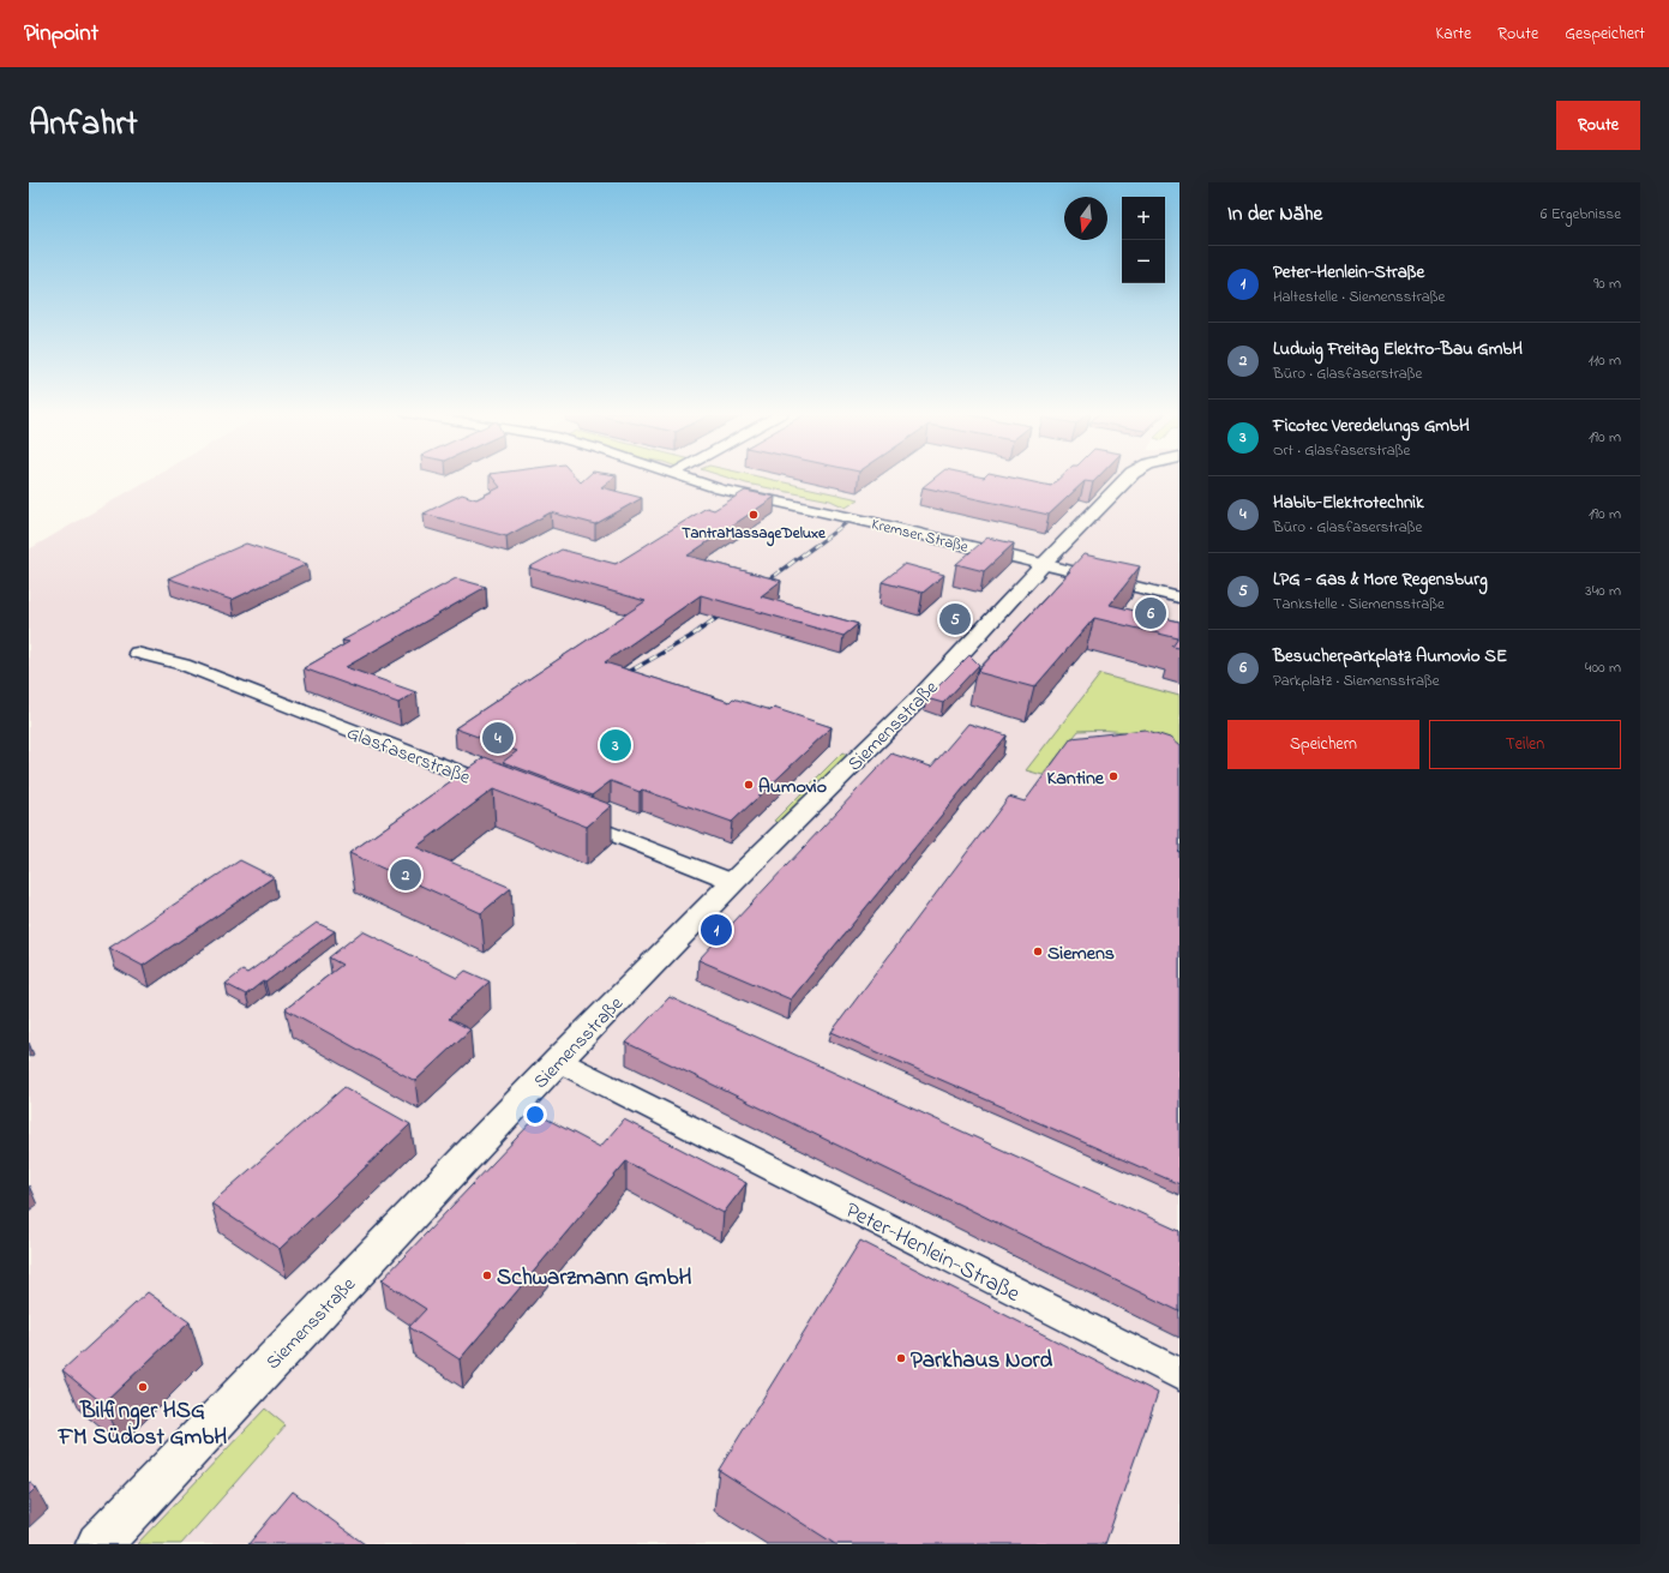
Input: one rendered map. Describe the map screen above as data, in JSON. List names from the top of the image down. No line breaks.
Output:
{"streets":{"street":["Kremser Straße","Siemensstraße","Glasfaserstraße","Peter-Henlein-Straße"]},"crossings":[["Kremser Straße","Siemensstraße"],["Siemensstraße","Peter-Henlein-Straße"]],"places":["TantraMassageDeluxe","Kantine","Aumovio","Siemens","Schwarzmann GmbH","Parkhaus Nord","Bilfinger HSG FM Südost GmbH"],"north":"bottom","page":{"header":"Pinpoint","nav":["Karte","Route","Gespeichert"],"title":"Anfahrt","buttons":["Route",["Speichern","Teilen"]],"heading":["In der Nähe","6 Ergebnisse"],"map_buttons":["+","−"],"list":[{"mark":"1","name":"Peter-Henlein-Straße","note":"Haltestelle · Siemensstraße","value":"90 m"},{"mark":"2","name":"Ludwig Freitag Elektro-Bau GmbH","note":"Büro · Glasfaserstraße","value":"110 m"},{"mark":"3","name":"Ficotec Veredelungs GmbH","note":"Ort · Glasfaserstraße","value":"190 m"},{"mark":"4","name":"Habib-Elektrotechnik","note":"Büro · Glasfaserstraße","value":"190 m"},{"mark":"5","name":"LPG - Gas & More Regensburg","note":"Tankstelle · Siemensstraße","value":"340 m"},{"mark":"6","name":"Besucherparkplatz Aumovio SE","note":"Parkplatz · Siemensstraße","value":"400 m"}],"pins":["6","5","4","3","2","1"]}}
